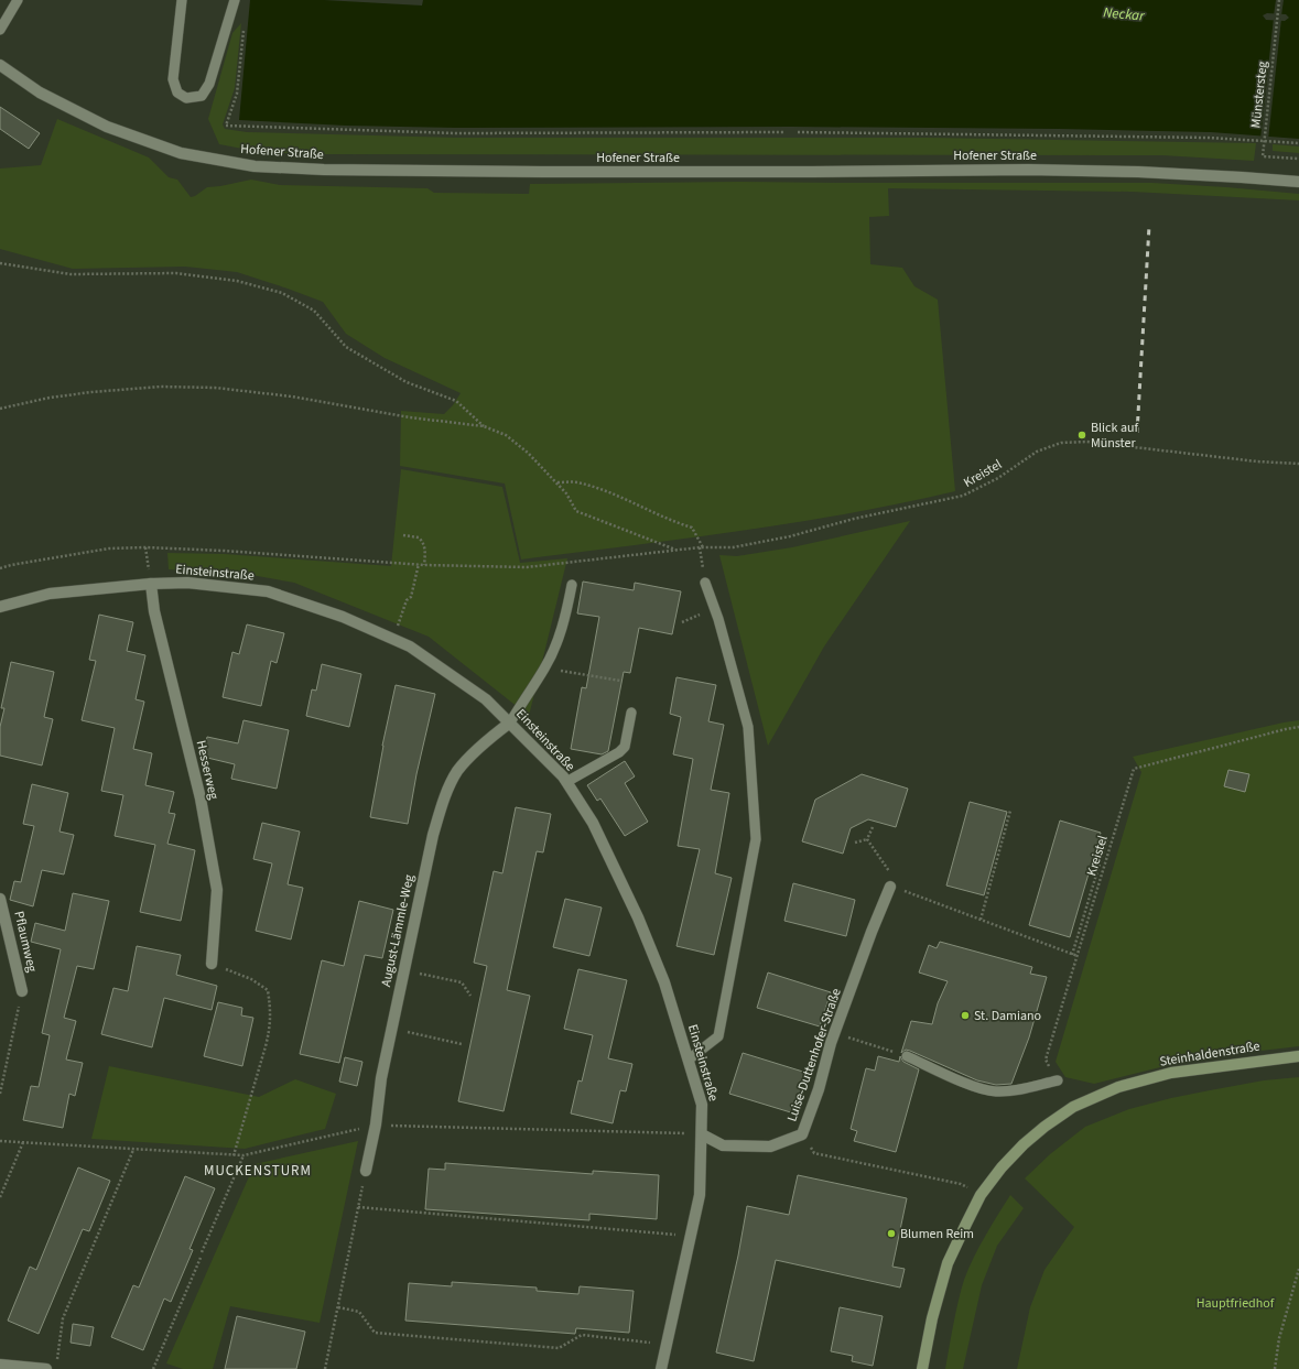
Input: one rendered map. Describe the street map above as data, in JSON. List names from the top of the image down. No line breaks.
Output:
{"streets":{"street":["Hofener Straße","Einsteinstraße","Hesserweg","August-Lämmle-Weg","Pflaumweg","Steinhaldenstraße","Luise-Duttenhofer-Straße"],"path":["Münstersteg","Kreistel"]},"crossings":[["Einsteinstraße","Hesserweg"],["Einsteinstraße","August-Lämmle-Weg"],["Einsteinstraße","Luise-Duttenhofer-Straße"]],"districts":["MUCKENSTURM"],"water":["Neckar"],"parks":["Hauptfriedhof"],"places":["Blick auf Münster","St. Damiano","Blumen Reim"]}
